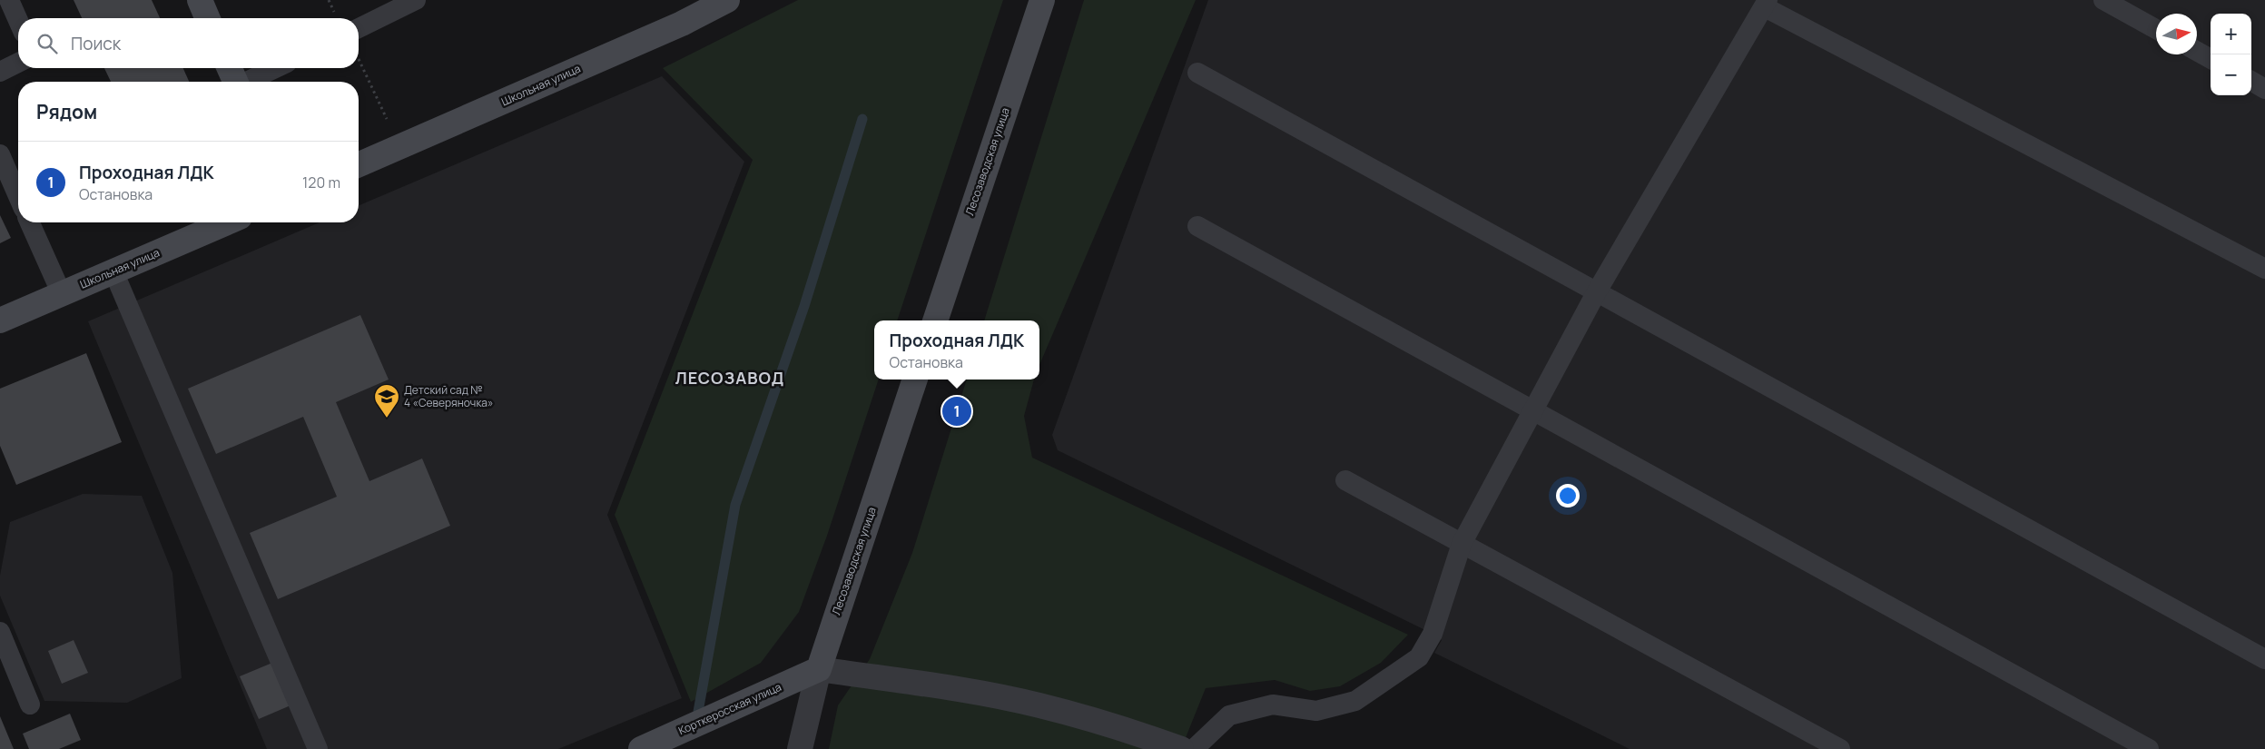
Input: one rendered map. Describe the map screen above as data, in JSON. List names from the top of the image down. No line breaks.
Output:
{"streets":{"main road":["Школьная улица","Лесозаводская улица","Корткеросская улица"]},"crossings":[["Лесозаводская улица","Корткеросская улица"]],"districts":["ЛЕСОЗАВОД"],"places":{"school or university":["Детский сад № 4 «Северяночка»"]},"north":"right","page":{"map_buttons":["+","−"],"search":"Поиск","heading":"Рядом","list":[{"mark":"1","name":"Проходная ЛДК","note":"Остановка","value":"120 m"}],"popup":["Проходная ЛДК","Остановка"],"pins":"1"}}
